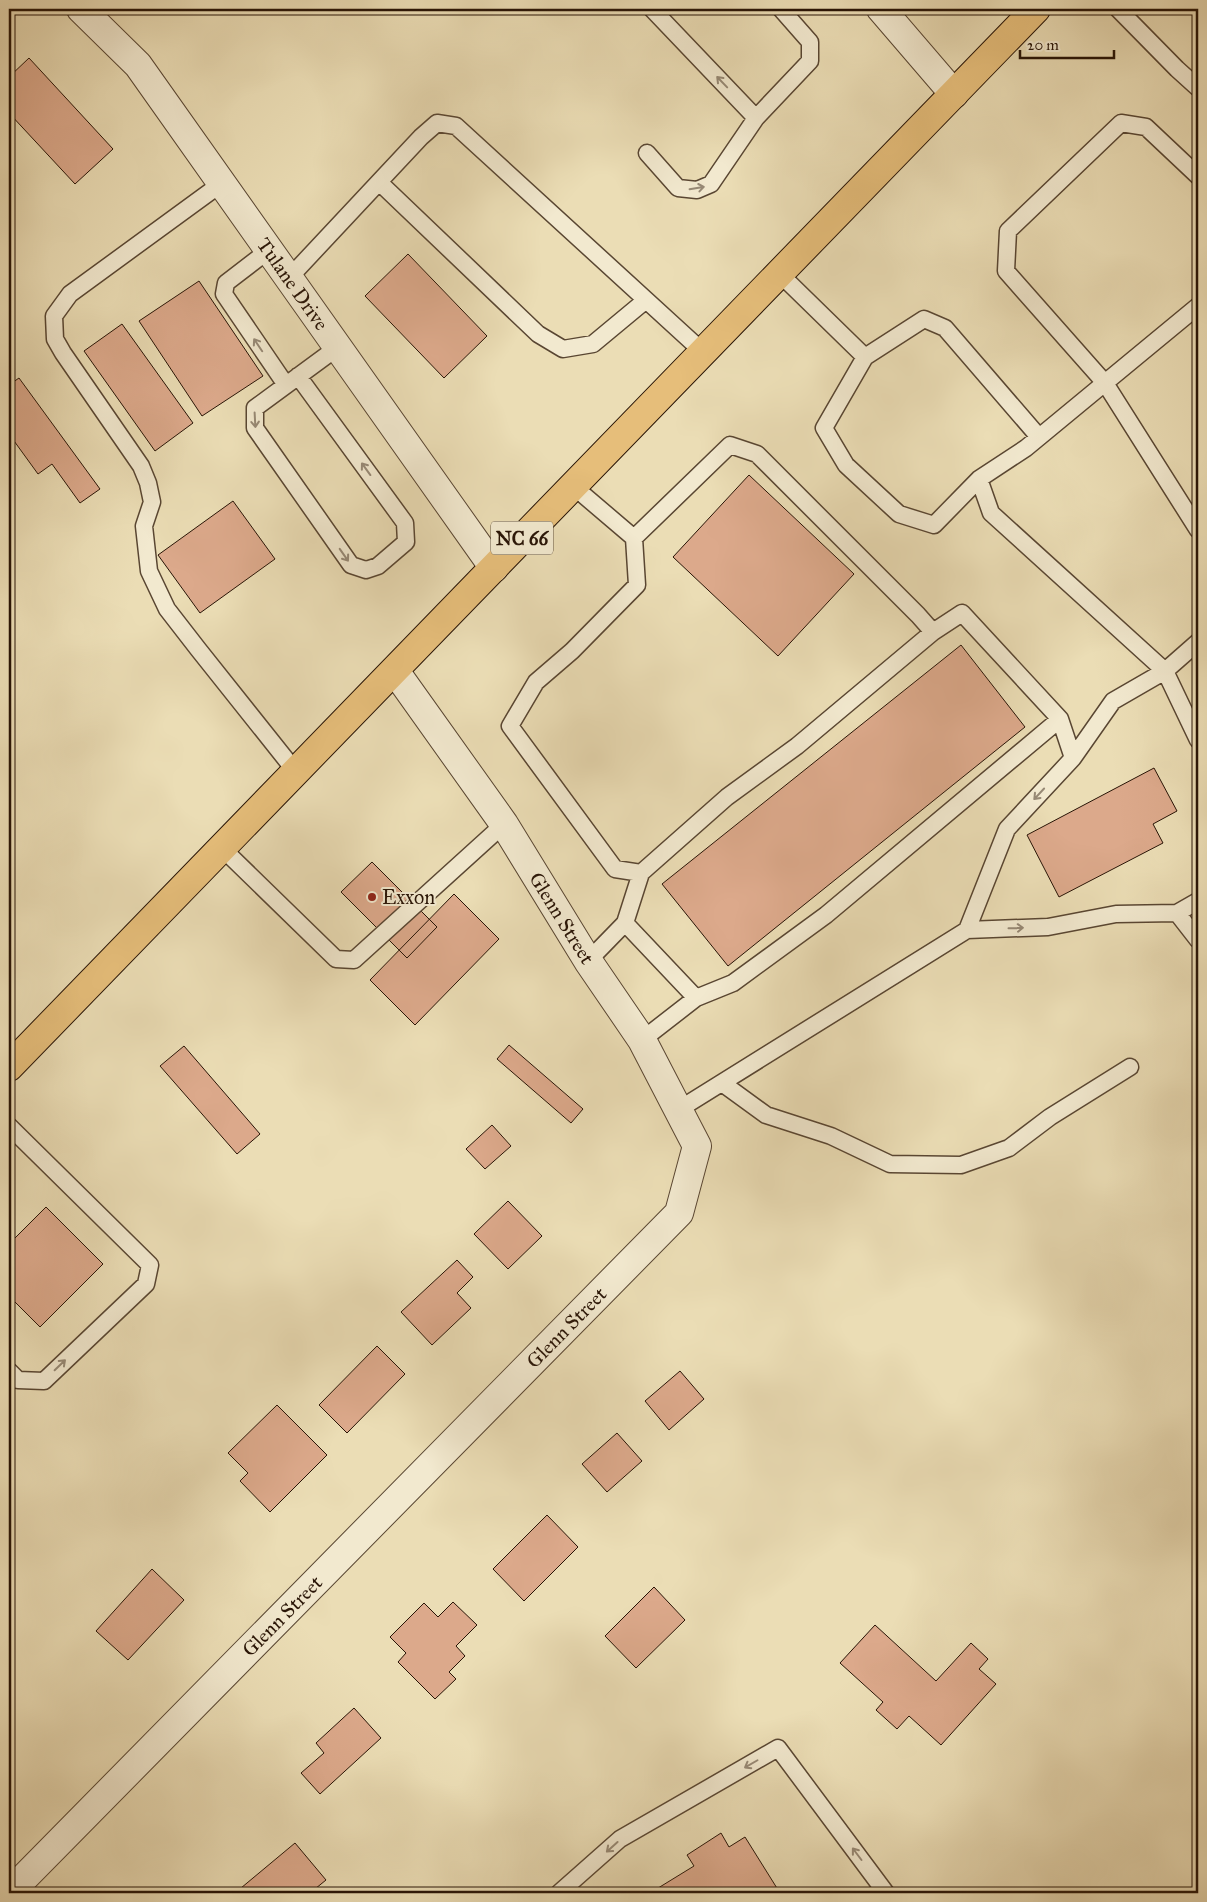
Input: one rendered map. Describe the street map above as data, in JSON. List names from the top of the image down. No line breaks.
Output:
{"streets":{"main road":["NC 66"],"street":["Tulane Drive","Glenn Street"]},"crossings":[["Tulane Drive","NC 66"],["NC 66","Glenn Street"]],"places":["Exxon"],"scale_bar":"20 m"}
